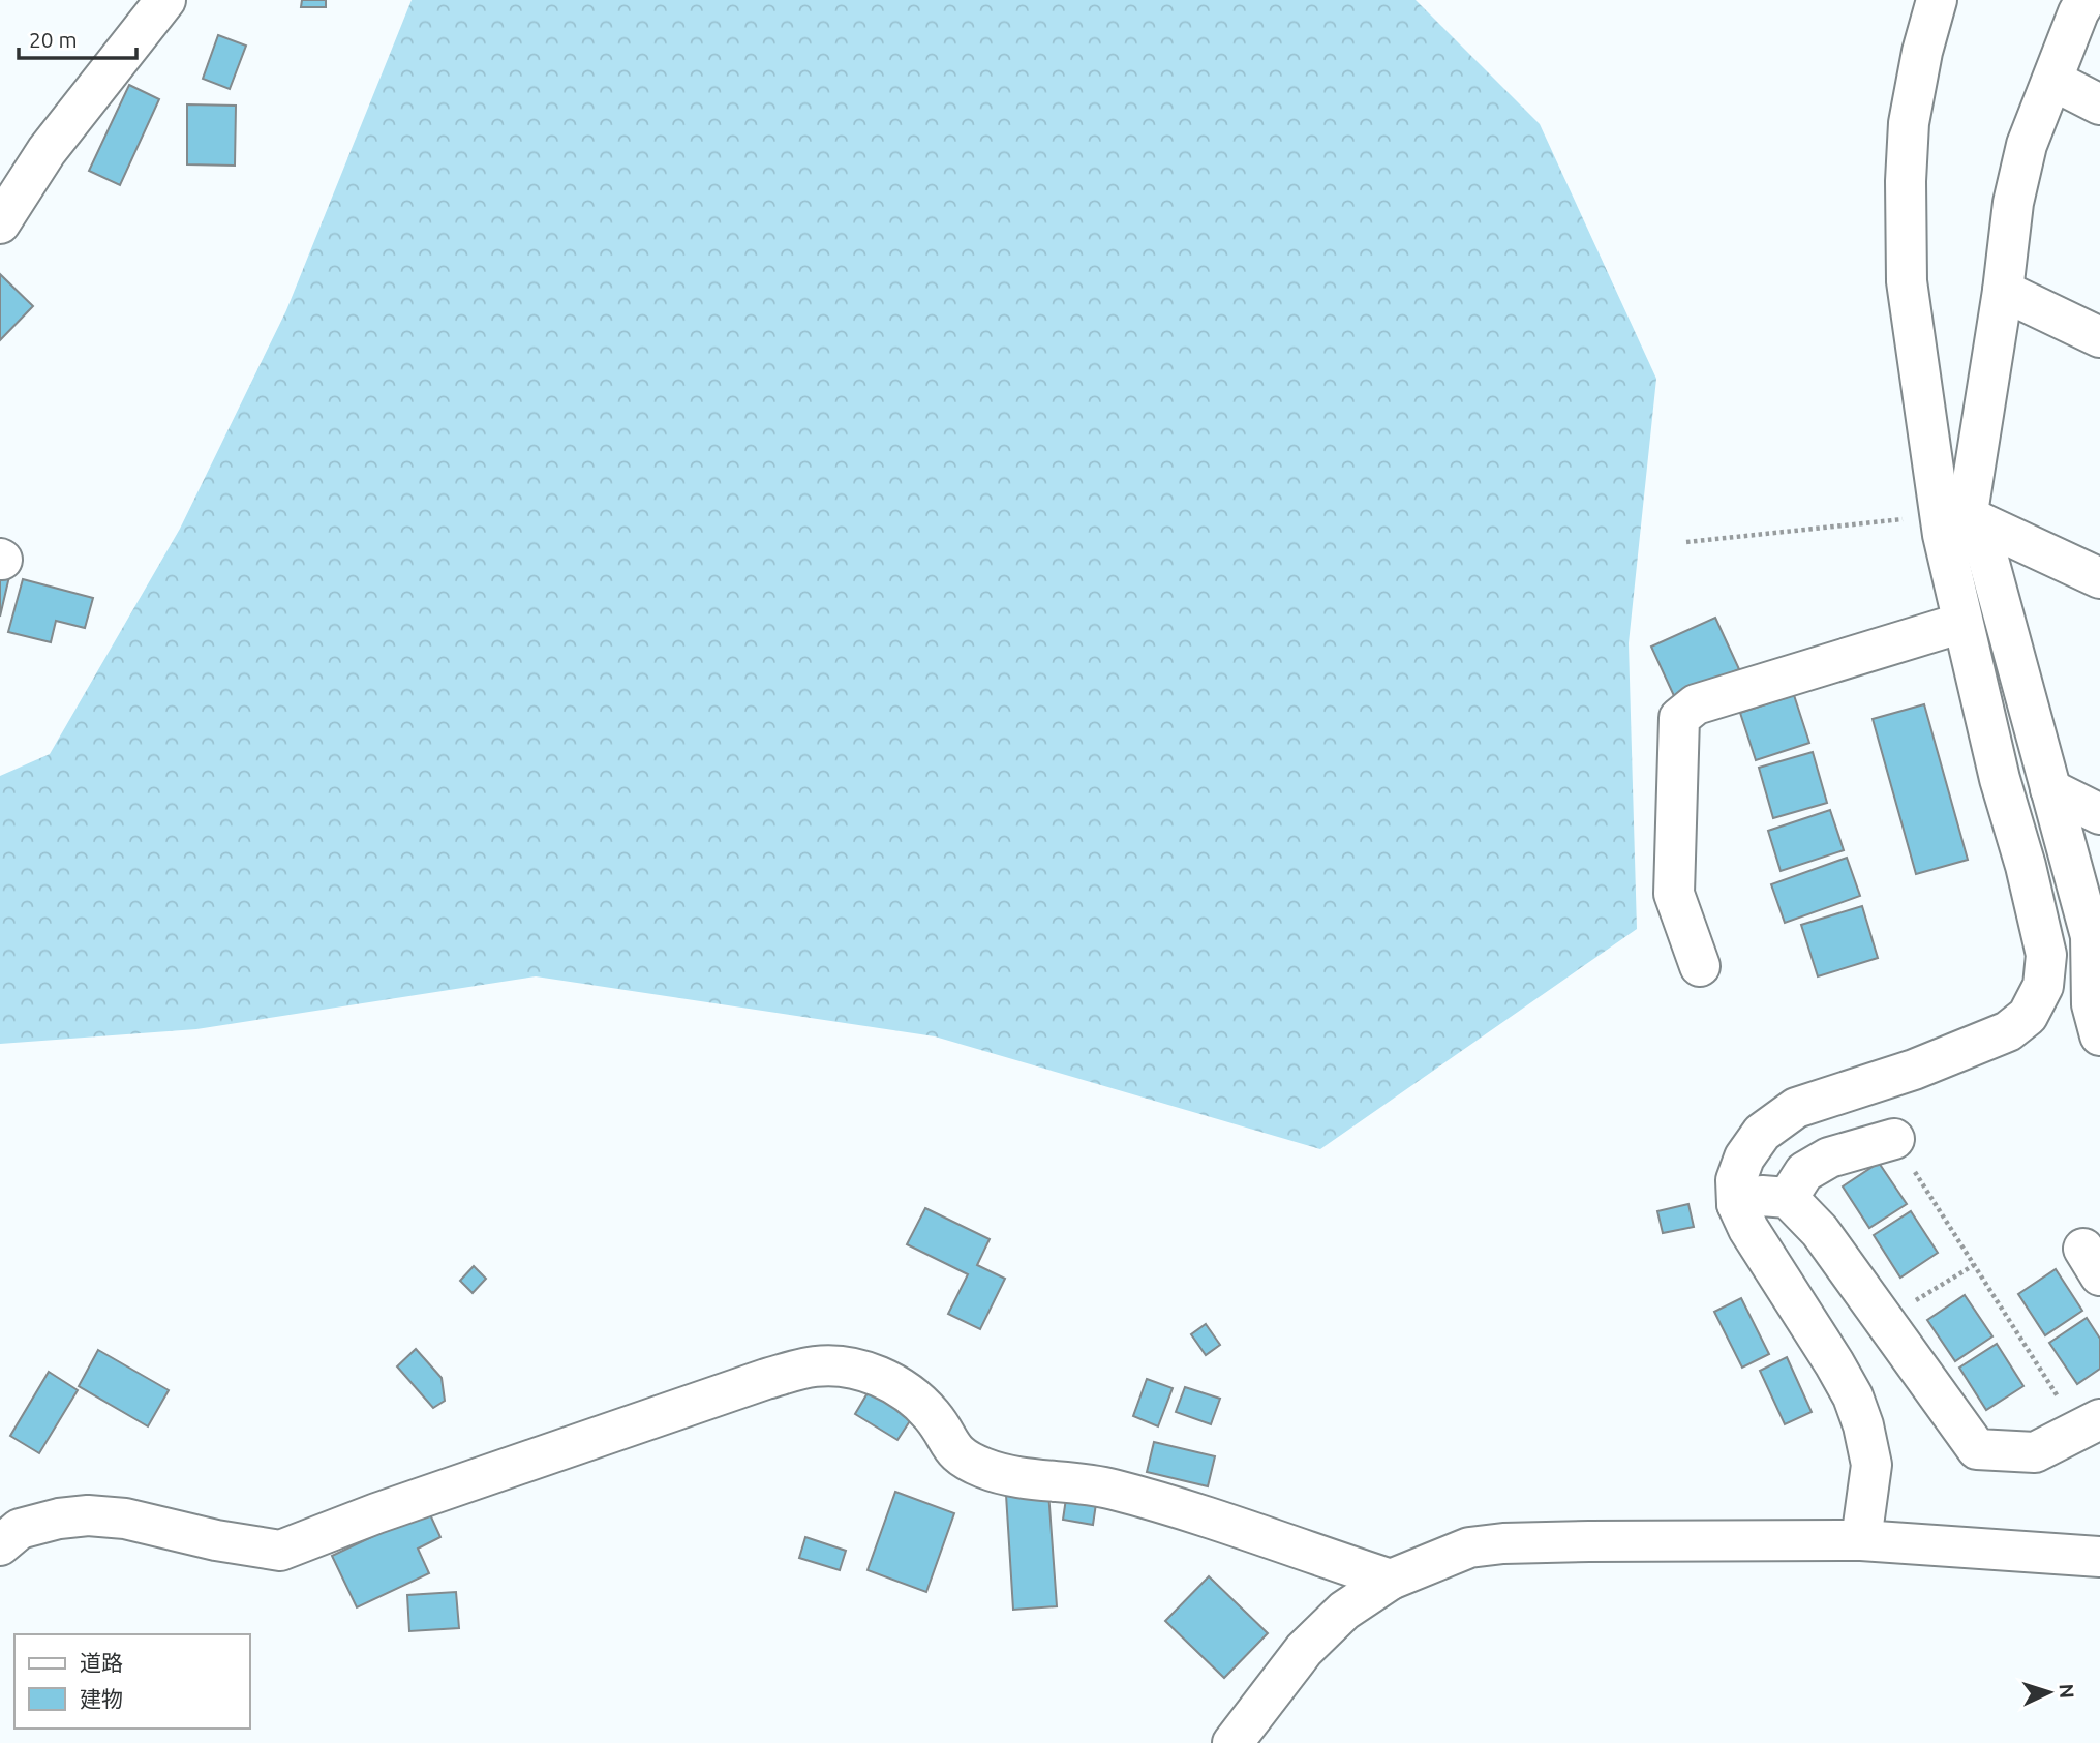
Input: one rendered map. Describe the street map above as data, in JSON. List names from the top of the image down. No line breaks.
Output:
{"legend":["道路","建物"],"scale_bar":"20 m","north":"right"}
